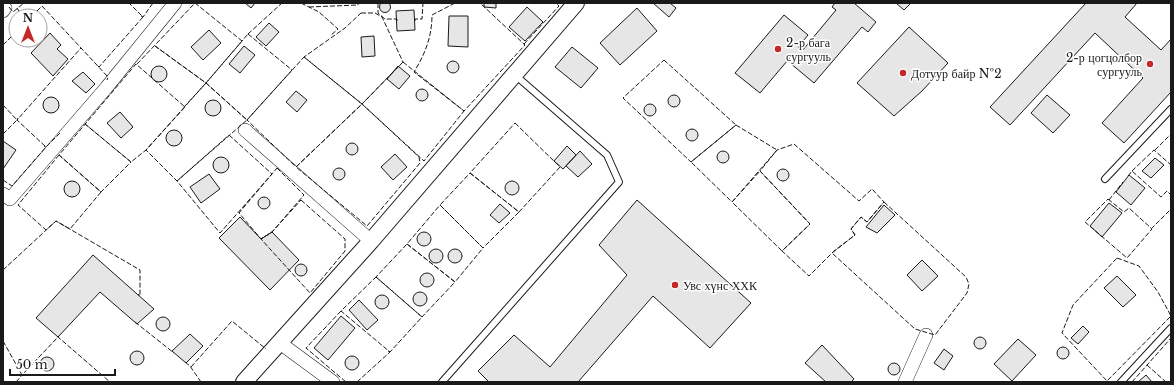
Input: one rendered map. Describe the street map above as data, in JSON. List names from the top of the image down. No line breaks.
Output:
{"places":["2-р бага сургууль","2-р цогцолбор сургууль","Дотуур байр №2","Увс хүнс ХХК"],"scale_bar":"50 m","north":"top"}
